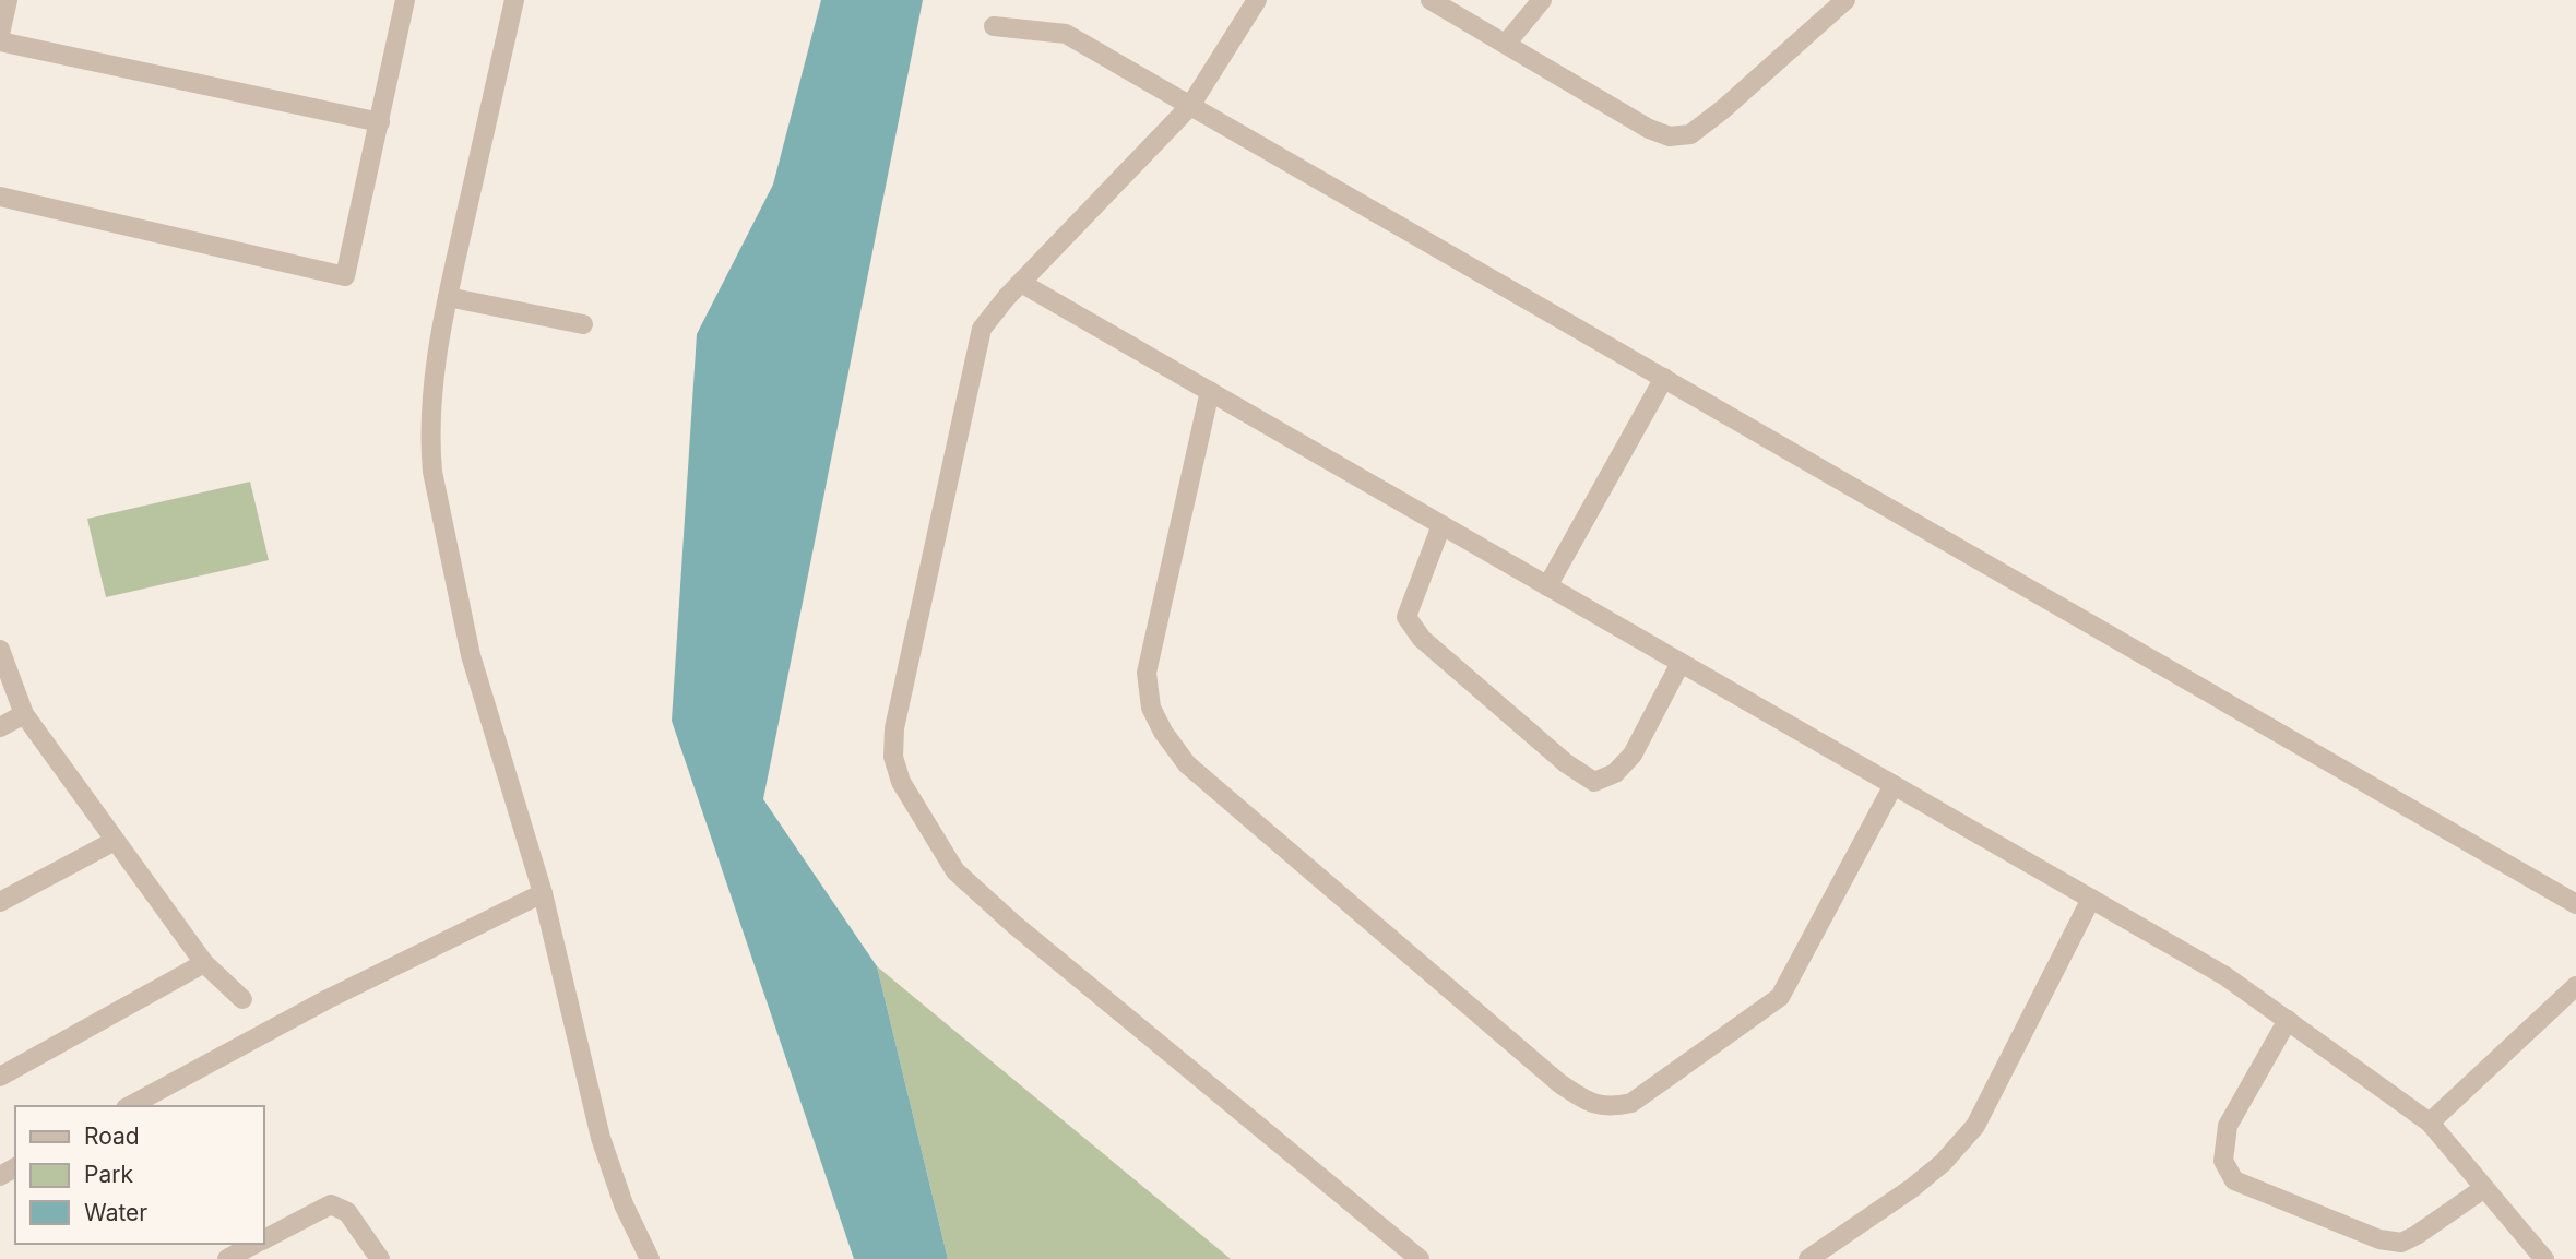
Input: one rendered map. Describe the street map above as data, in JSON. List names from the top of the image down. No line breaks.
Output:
{"legend":["Road","Park","Water"]}
